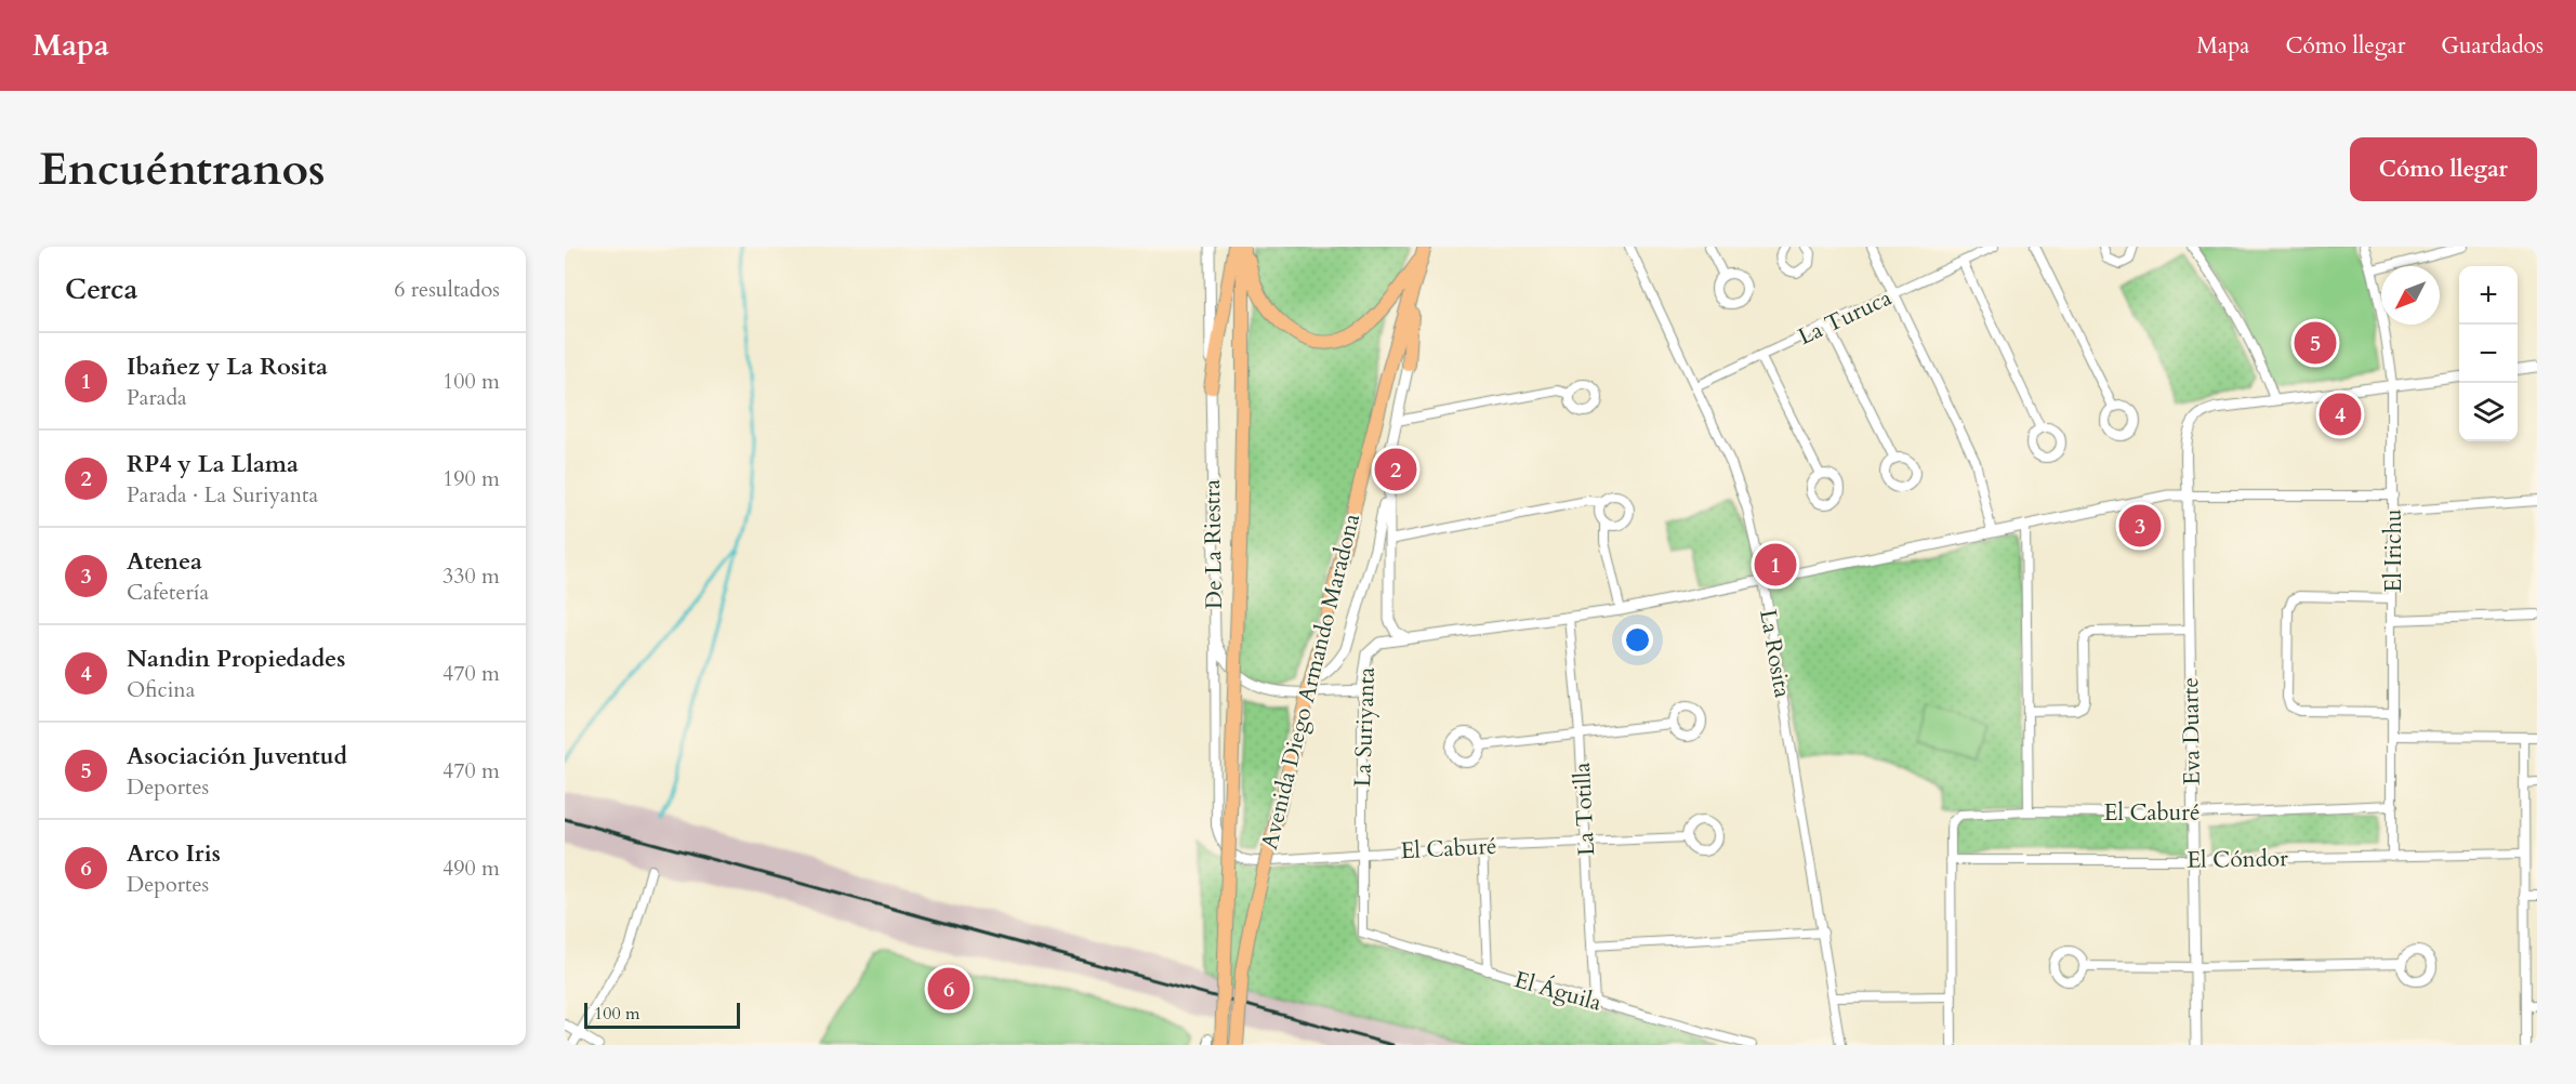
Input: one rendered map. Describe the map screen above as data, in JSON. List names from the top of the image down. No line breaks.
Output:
{"streets":{"main road":["Avenida Diego Armando Maradona"],"street":["La Turuca","De La Riestra","El Irichu","La Rosita","La Suriyanta","Eva Duarte","La Totilla","El Caburé","El Cóndor","El Águila"]},"crossings":[["La Turuca","La Rosita"],["De La Riestra","El Caburé"],["El Irichu","El Caburé"],["El Irichu","El Cóndor"],["La Rosita","La Suriyanta"],["La Suriyanta","Eva Duarte"],["La Suriyanta","La Totilla"],["La Suriyanta","El Caburé"],["La Suriyanta","El Águila"],["Eva Duarte","El Caburé"],["Eva Duarte","El Cóndor"],["La Totilla","El Caburé"],["La Totilla","El Águila"],["El Caburé","El Cóndor"]],"scale_bar":"100 m","north":"bottom left","page":{"header":"Mapa","nav":["Mapa","Cómo llegar","Guardados"],"buttons":"Cómo llegar","title":"Encuéntranos","heading":["Cerca","6 resultados"],"map_buttons":["+","−"],"pins":["5","4","2","3","1","6"],"list":[{"mark":"1","name":"Ibañez y La Rosita","note":"Parada","value":"100 m"},{"mark":"2","name":"RP4 y La Llama","note":"Parada · La Suriyanta","value":"190 m"},{"mark":"3","name":"Atenea","note":"Cafetería","value":"330 m"},{"mark":"4","name":"Nandin Propiedades","note":"Oficina","value":"470 m"},{"mark":"5","name":"Asociación Juventud","note":"Deportes","value":"470 m"},{"mark":"6","name":"Arco Iris","note":"Deportes","value":"490 m"}],"scale":"100 m"}}
